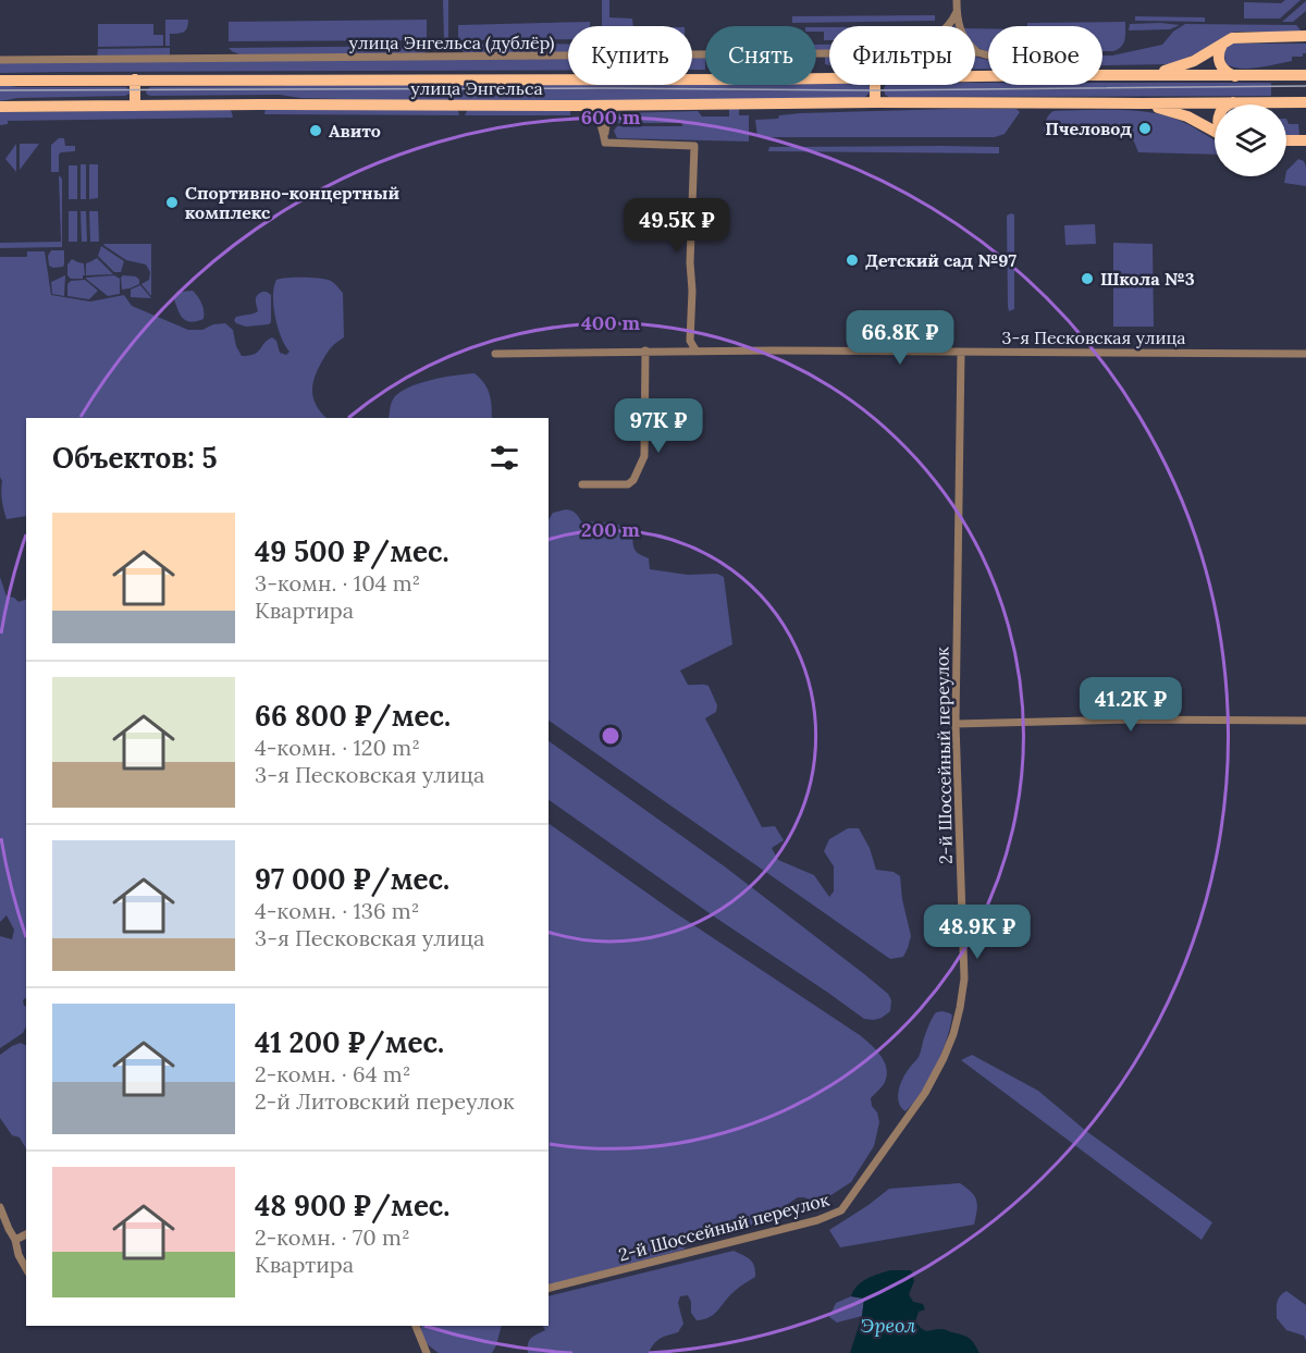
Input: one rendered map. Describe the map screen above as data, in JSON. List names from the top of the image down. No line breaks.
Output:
{"streets":{"main road":["улица Энгельса"],"street":["улица Энгельса (дублёр)","3-я Песковская улица","2-й Шоссейный переулок"]},"crossings":[["3-я Песковская улица","2-й Шоссейный переулок"]],"water":["Эреол"],"places":["Пчеловод","Авито","Спортивно-концертный комплекс","Детский сад №97","Школа №3"],"page":{"chip":["Купить","Снять","Фильтры","Новое"],"price":["49.5K ₽","66.8K ₽","97K ₽","41.2K ₽","48.9K ₽"],"heading":"Объектов: 5","list":[{"name":"49 500 ₽/мес.","note":"3-комн. · 104 m² · Квартира"},{"name":"66 800 ₽/мес.","note":"4-комн. · 120 m² · 3-я Песковская улица"},{"name":"97 000 ₽/мес.","note":"4-комн. · 136 m² · 3-я Песковская улица"},{"name":"41 200 ₽/мес.","note":"2-комн. · 64 m² · 2-й Литовский переулок"},{"name":"48 900 ₽/мес.","note":"2-комн. · 70 m² · Квартира"}]},"rings":["600 m","400 m","200 m"]}
